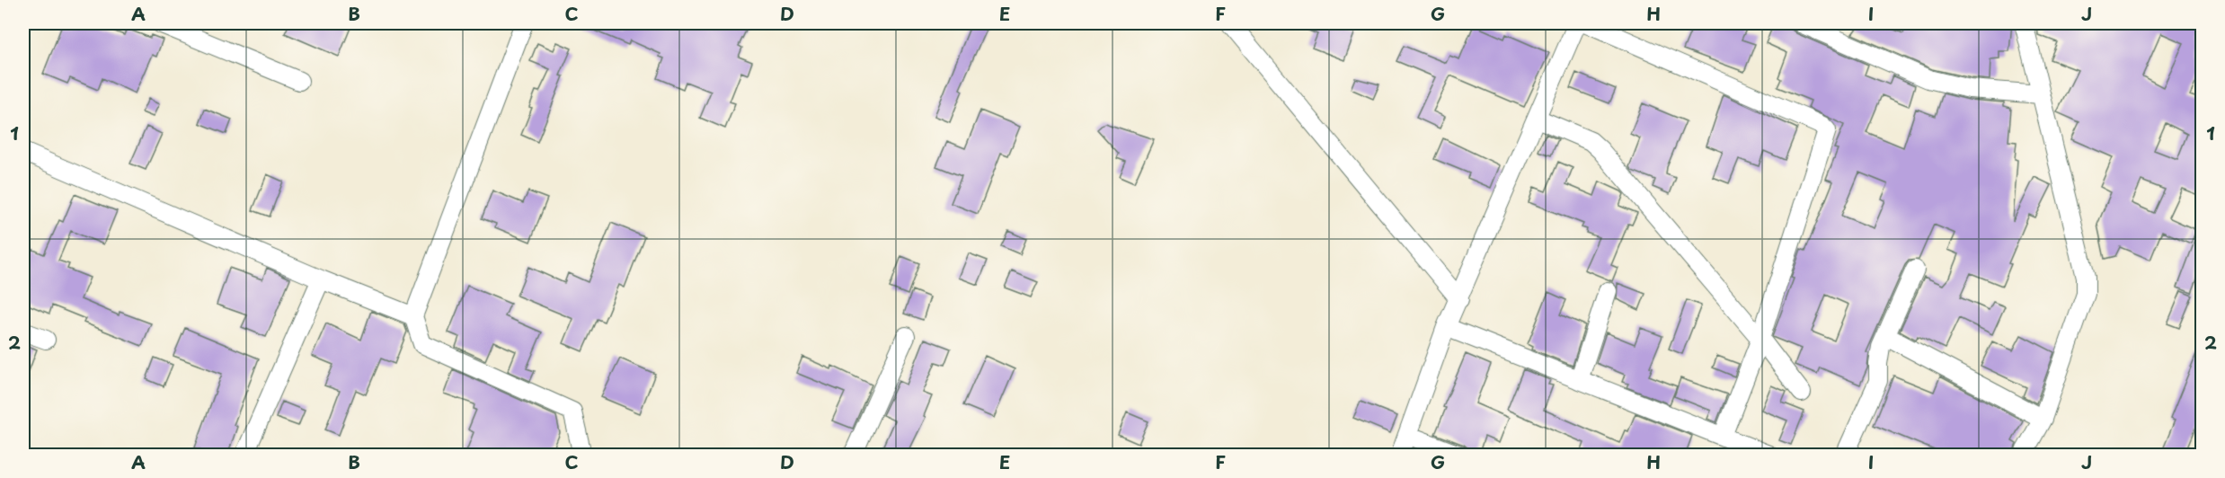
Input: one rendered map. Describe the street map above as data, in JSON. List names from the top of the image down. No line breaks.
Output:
{"grid":{"columns":["A","B","C","D","E","F","G","H","I","J"],"rows":["1","2"]}}
